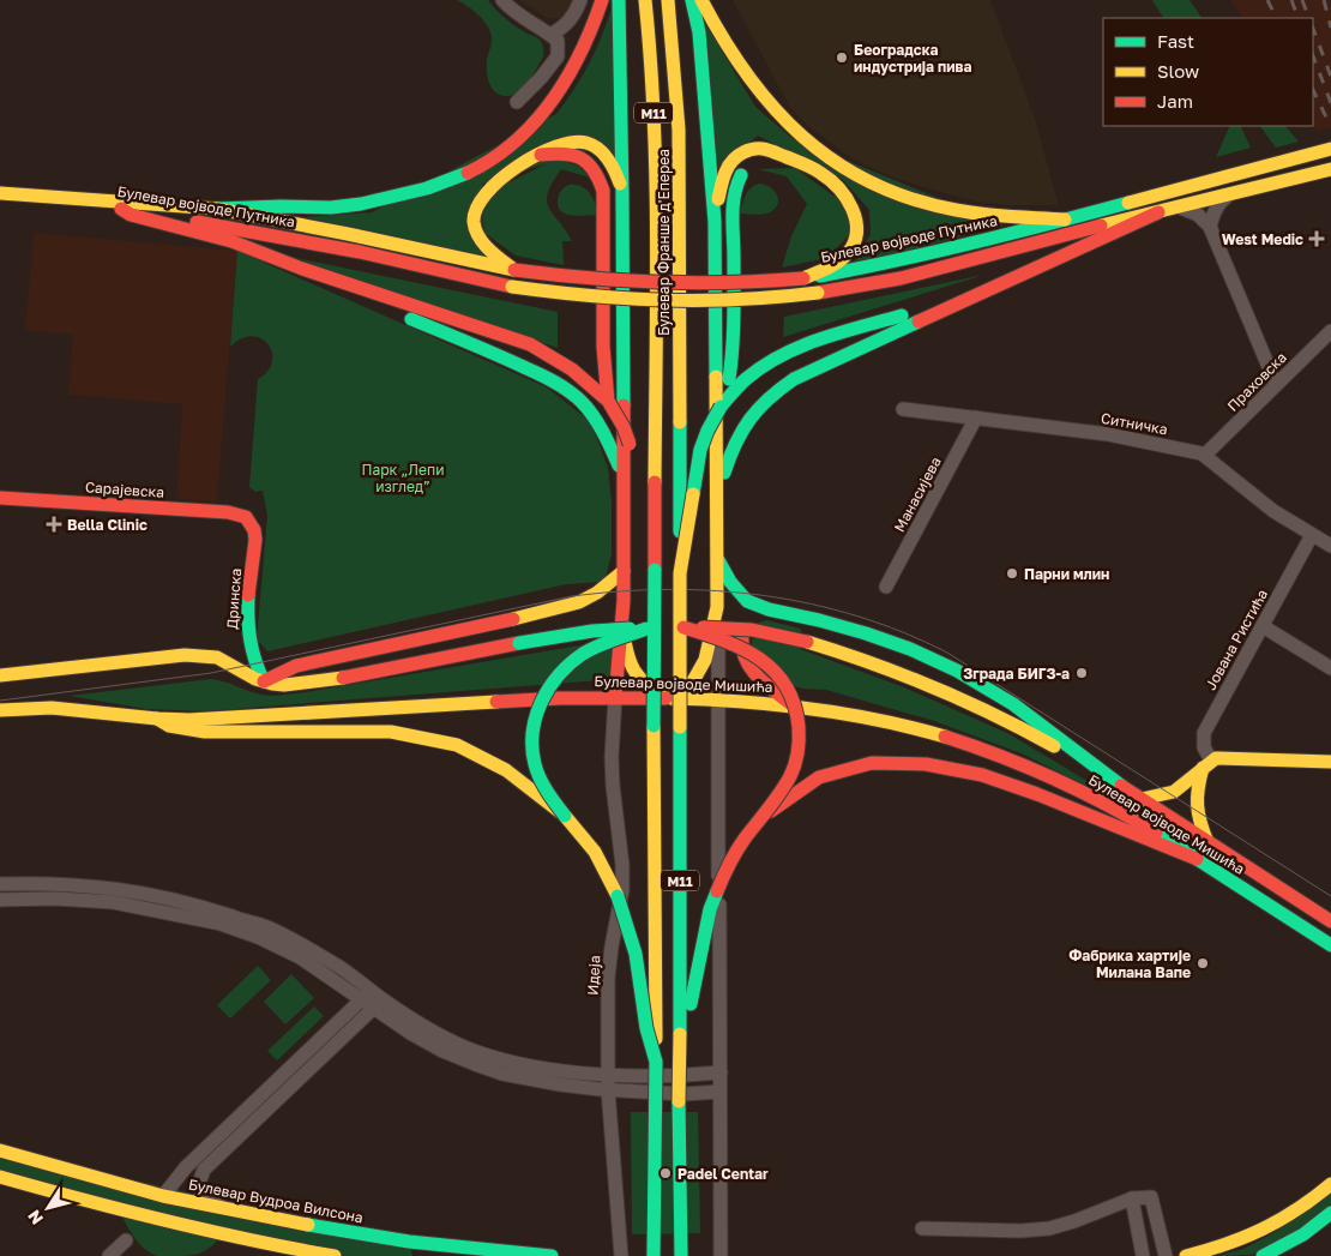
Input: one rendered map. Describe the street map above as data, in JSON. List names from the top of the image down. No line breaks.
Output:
{"streets":{"main road":["M11","Булевар војводе Путника","Булевар Франше д'Епереа","Сарајевска","Дринска","Булевар војводе Мишића","Булевар Вудроа Вилсона"],"street":["Праховска","Ситничка","Манасијева","Јована Ристића","Идеја"]},"crossings":[["M11","Булевар Франше д'Епереа"],["Праховска","Ситничка"],["Ситничка","Манасијева"],["Ситничка","Јована Ристића"],["Сарајевска","Дринска"],["Дринска","Булевар војводе Мишића"],["Булевар војводе Мишића","Идеја"]],"parks":["Парк „Лепи изглед”"],"places":{"other":["Београдска индустрија пива","Парни млин","Зграда БИГЗ-а","Фабрика хартије Милана Вапе","Padel Centar"],"health":["West Medic","Bella Clinic"]},"legend":["Fast","Slow","Jam"],"north":"bottom left"}
